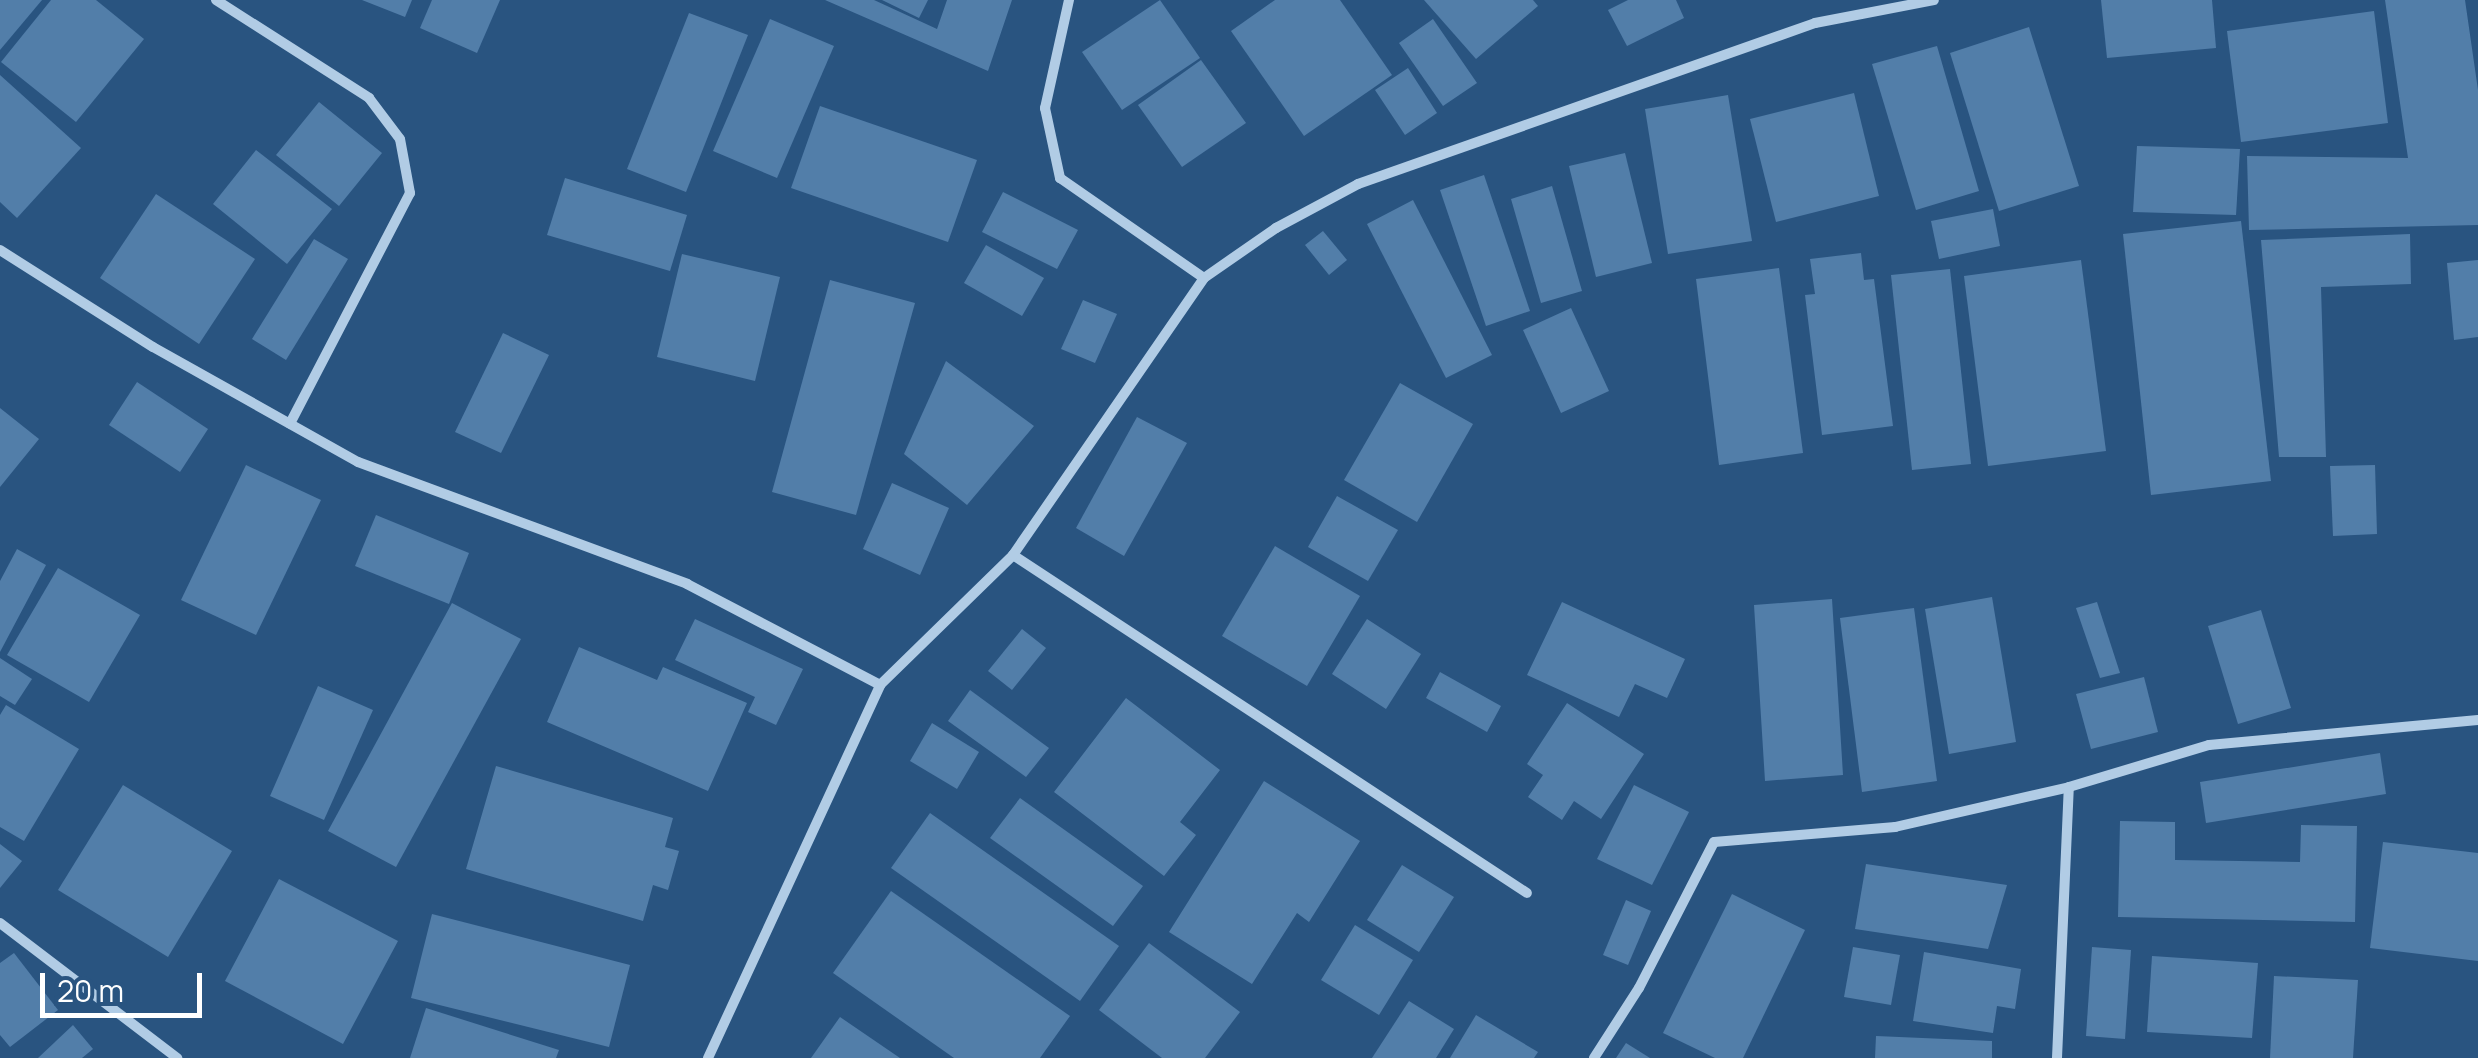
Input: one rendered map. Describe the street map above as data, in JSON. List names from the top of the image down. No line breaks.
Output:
{"scale_bar":"20 m"}
